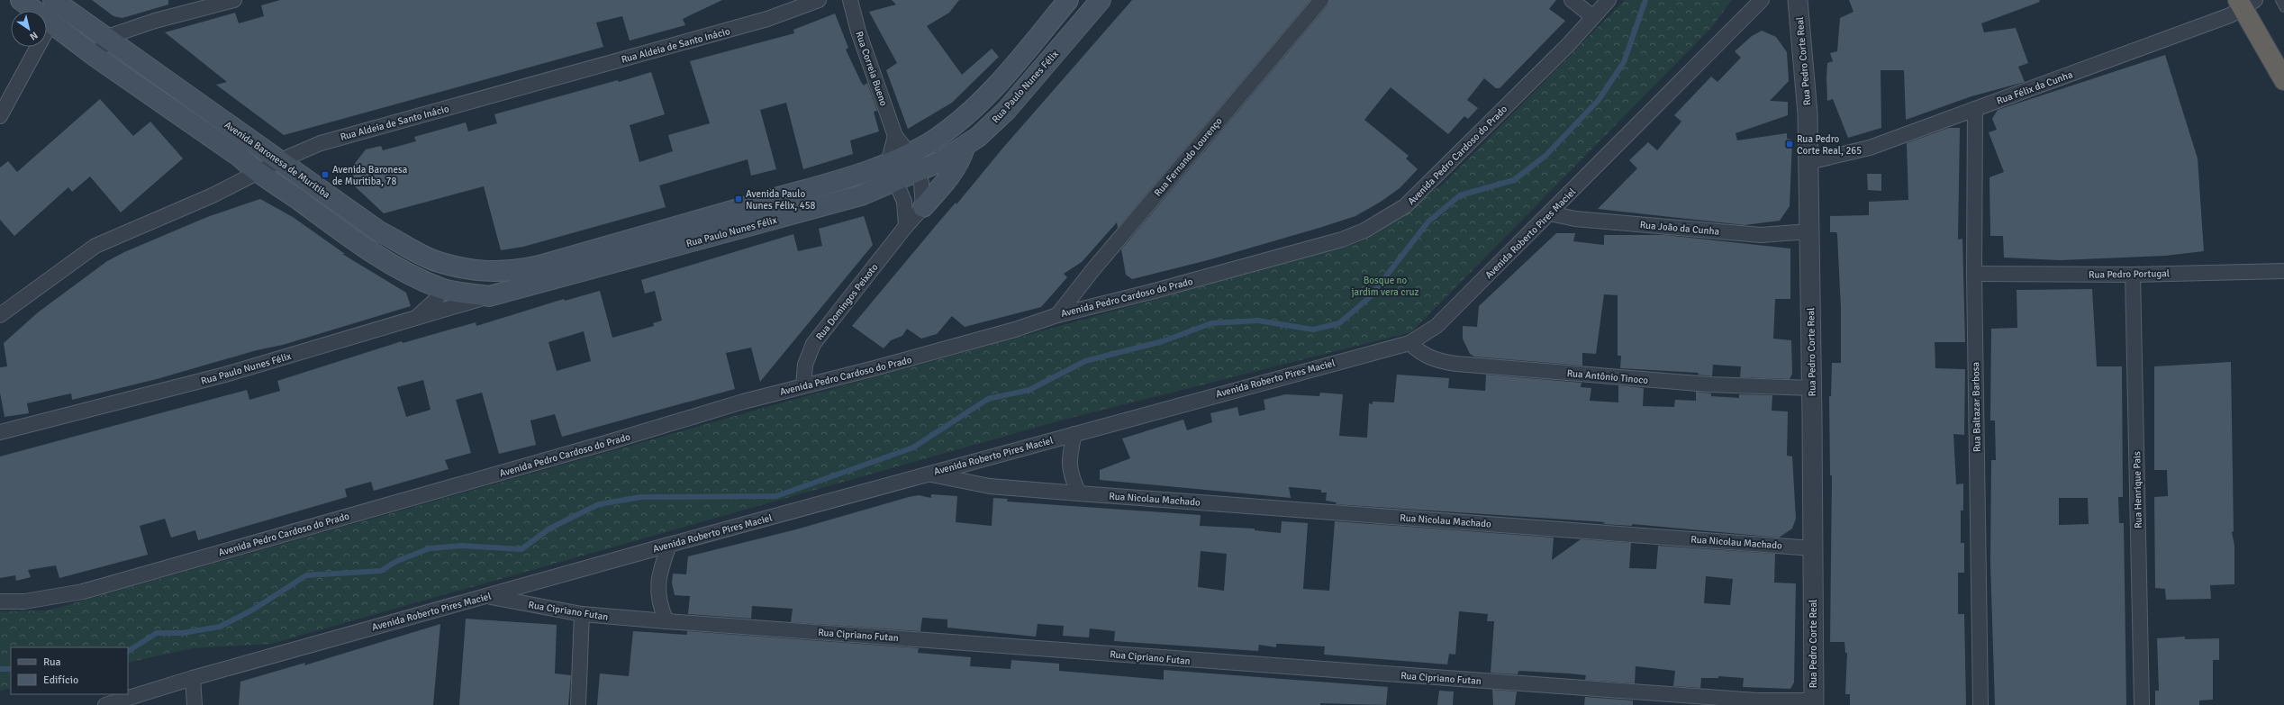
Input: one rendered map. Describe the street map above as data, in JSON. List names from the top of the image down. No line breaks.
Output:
{"streets":{"main road":["Rua Paulo Nunes Félix","Avenida Baronesa de Muritiba"],"street":["Rua Aldeia de Santo Inácio","Rua Pedro Corte Real","Rua Correia Bueno","Rua Félix da Cunha","Avenida Pedro Cardoso do Prado","Rua Fernando Lourenço","Rua João da Cunha","Avenida Roberto Pires Maciel","Rua Pedro Portugal","Rua Domingos Peixoto","Rua Antônio Tinoco","Rua Baltazar Barbosa","Rua Henrique Pais","Rua Nicolau Machado","Rua Cipriano Futan"]},"crossings":[["Rua Aldeia de Santo Inácio","Avenida Baronesa de Muritiba"],["Rua Pedro Corte Real","Rua Félix da Cunha"],["Rua Pedro Corte Real","Rua João da Cunha"],["Rua Pedro Corte Real","Rua Antônio Tinoco"],["Rua Pedro Corte Real","Rua Nicolau Machado"],["Rua Pedro Corte Real","Rua Cipriano Futan"],["Rua Correia Bueno","Rua Paulo Nunes Félix"],["Rua Paulo Nunes Félix","Avenida Baronesa de Muritiba"],["Rua Félix da Cunha","Rua Baltazar Barbosa"],["Avenida Pedro Cardoso do Prado","Rua Fernando Lourenço"],["Avenida Pedro Cardoso do Prado","Rua Domingos Peixoto"],["Rua João da Cunha","Avenida Roberto Pires Maciel"],["Avenida Roberto Pires Maciel","Rua Antônio Tinoco"],["Avenida Roberto Pires Maciel","Rua Nicolau Machado"],["Avenida Roberto Pires Maciel","Rua Cipriano Futan"],["Rua Pedro Portugal","Rua Baltazar Barbosa"],["Rua Pedro Portugal","Rua Henrique Pais"]],"parks":["Bosque no jardim vera cruz"],"places":{"transit":["Rua Pedro Corte Real, 265","Avenida Baronesa de Muritiba, 78","Avenida Paulo Nunes Félix, 458"]},"legend":["Rua","Edifício"],"north":"bottom right"}
